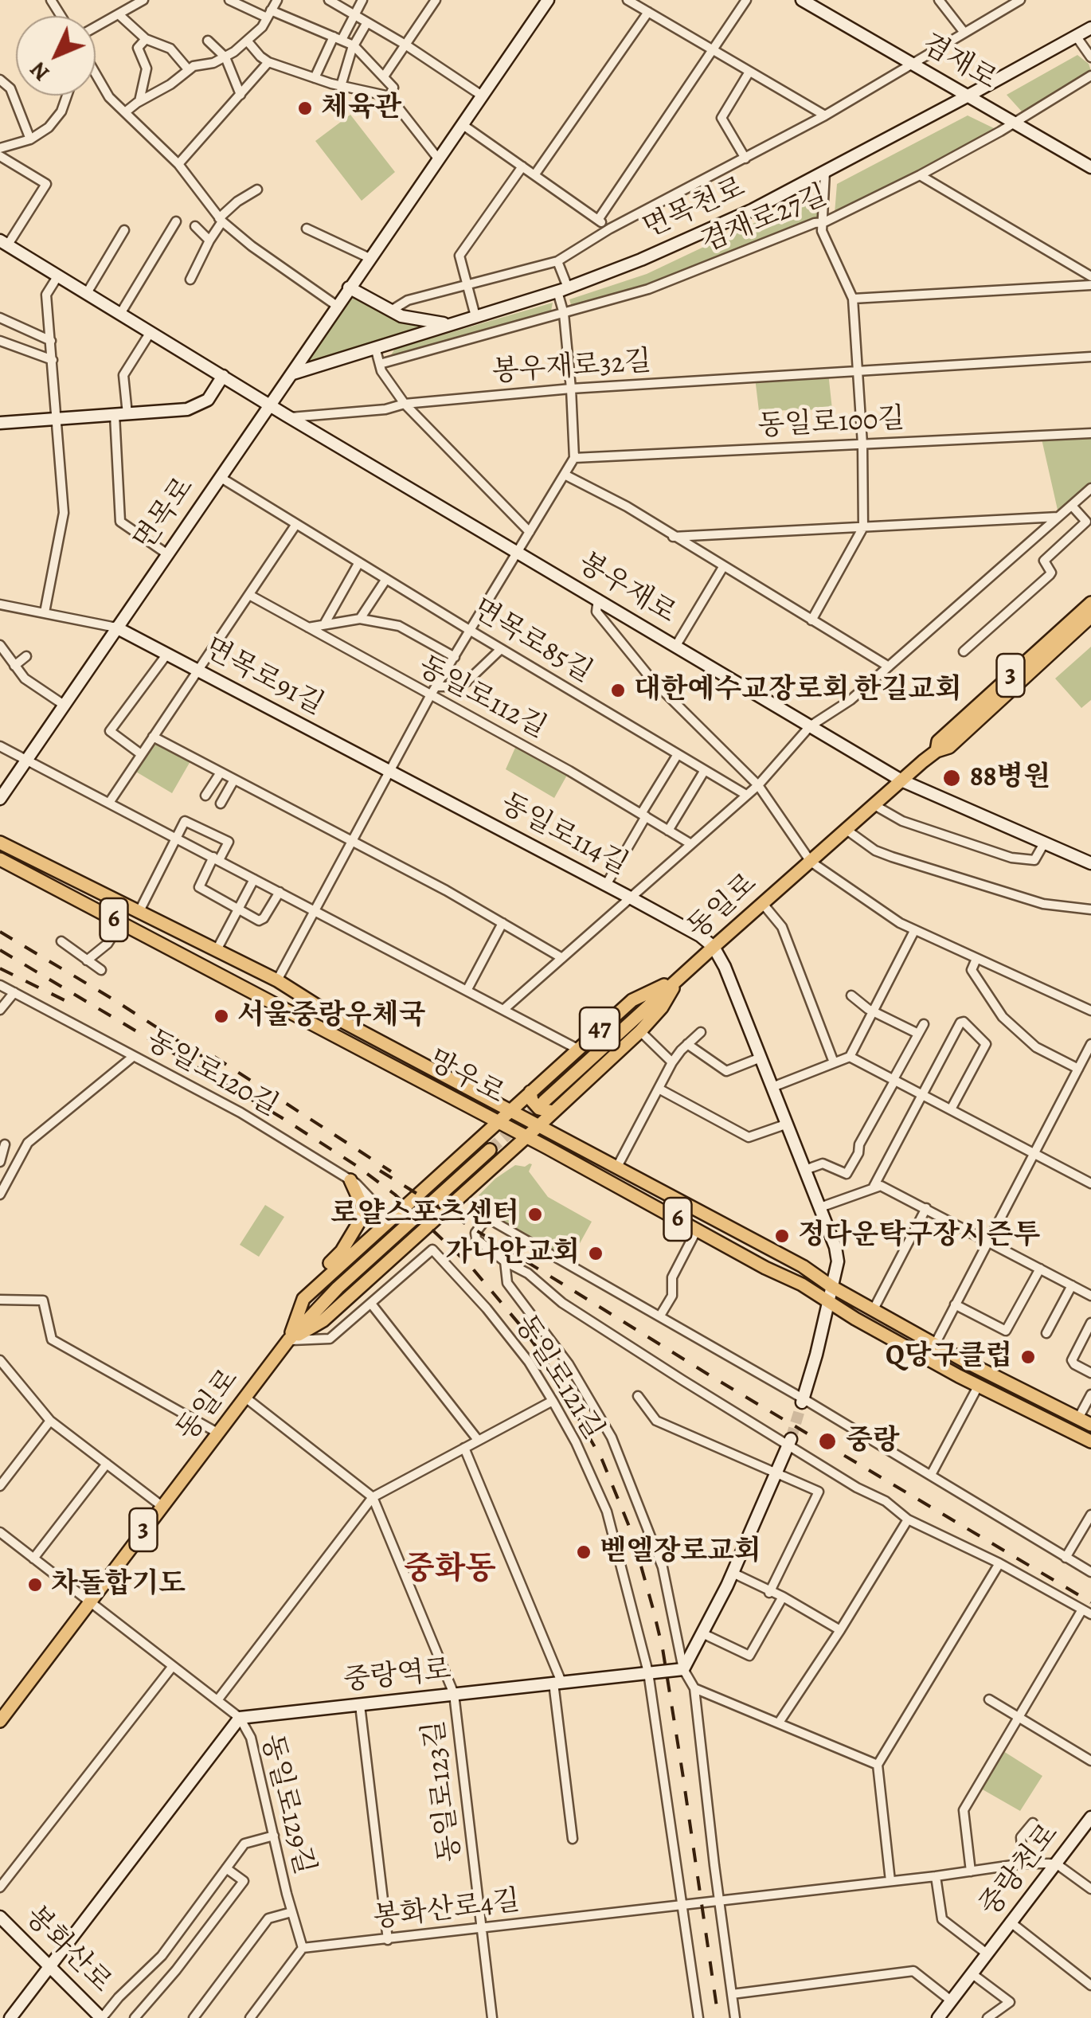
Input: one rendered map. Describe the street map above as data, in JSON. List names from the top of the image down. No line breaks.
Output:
{"streets":{"main road":["3","동일로","6","47","망우로"],"street":["겸재로","면목천로","겸재로27길","봉우재로32길","동일로100길","면목로","봉우재로","면목로85길","면목로91길","동일로112길","동일로114길","동일로120길","동일로121길","중랑역로","동일로123길","동일로129길","중랑천로","봉화산로4길","봉화산로"]},"crossings":[["겸재로","면목천로"],["겸재로","겸재로27길"],["면목천로","면목로"],["봉우재로32길","봉우재로"],["면목로","봉우재로"],["면목로","면목로85길"],["면목로","면목로91길"],["봉우재로","동일로"],["면목로91길","동일로114길"],["동일로114길","동일로"],["동일로","47"],["동일로","동일로121길"],["동일로","동일로123길"],["동일로","동일로129길"],["6","망우로"],["47","망우로"],["동일로121길","중랑역로"],["동일로121길","봉화산로4길"],["중랑역로","동일로123길"],["중랑역로","동일로129길"],["동일로123길","봉화산로4길"],["동일로129길","봉화산로4길"],["중랑천로","봉화산로4길"]],"districts":["중화동"],"places":["체육관","대한예수교장로회 한길교회","88병원","서울중랑우체국","로얄스포츠센터","정다운탁구장시즌투","가나안교회","Q당구클럽","중랑","벧엘장로교회","차돌합기도"],"north":"bottom left"}
